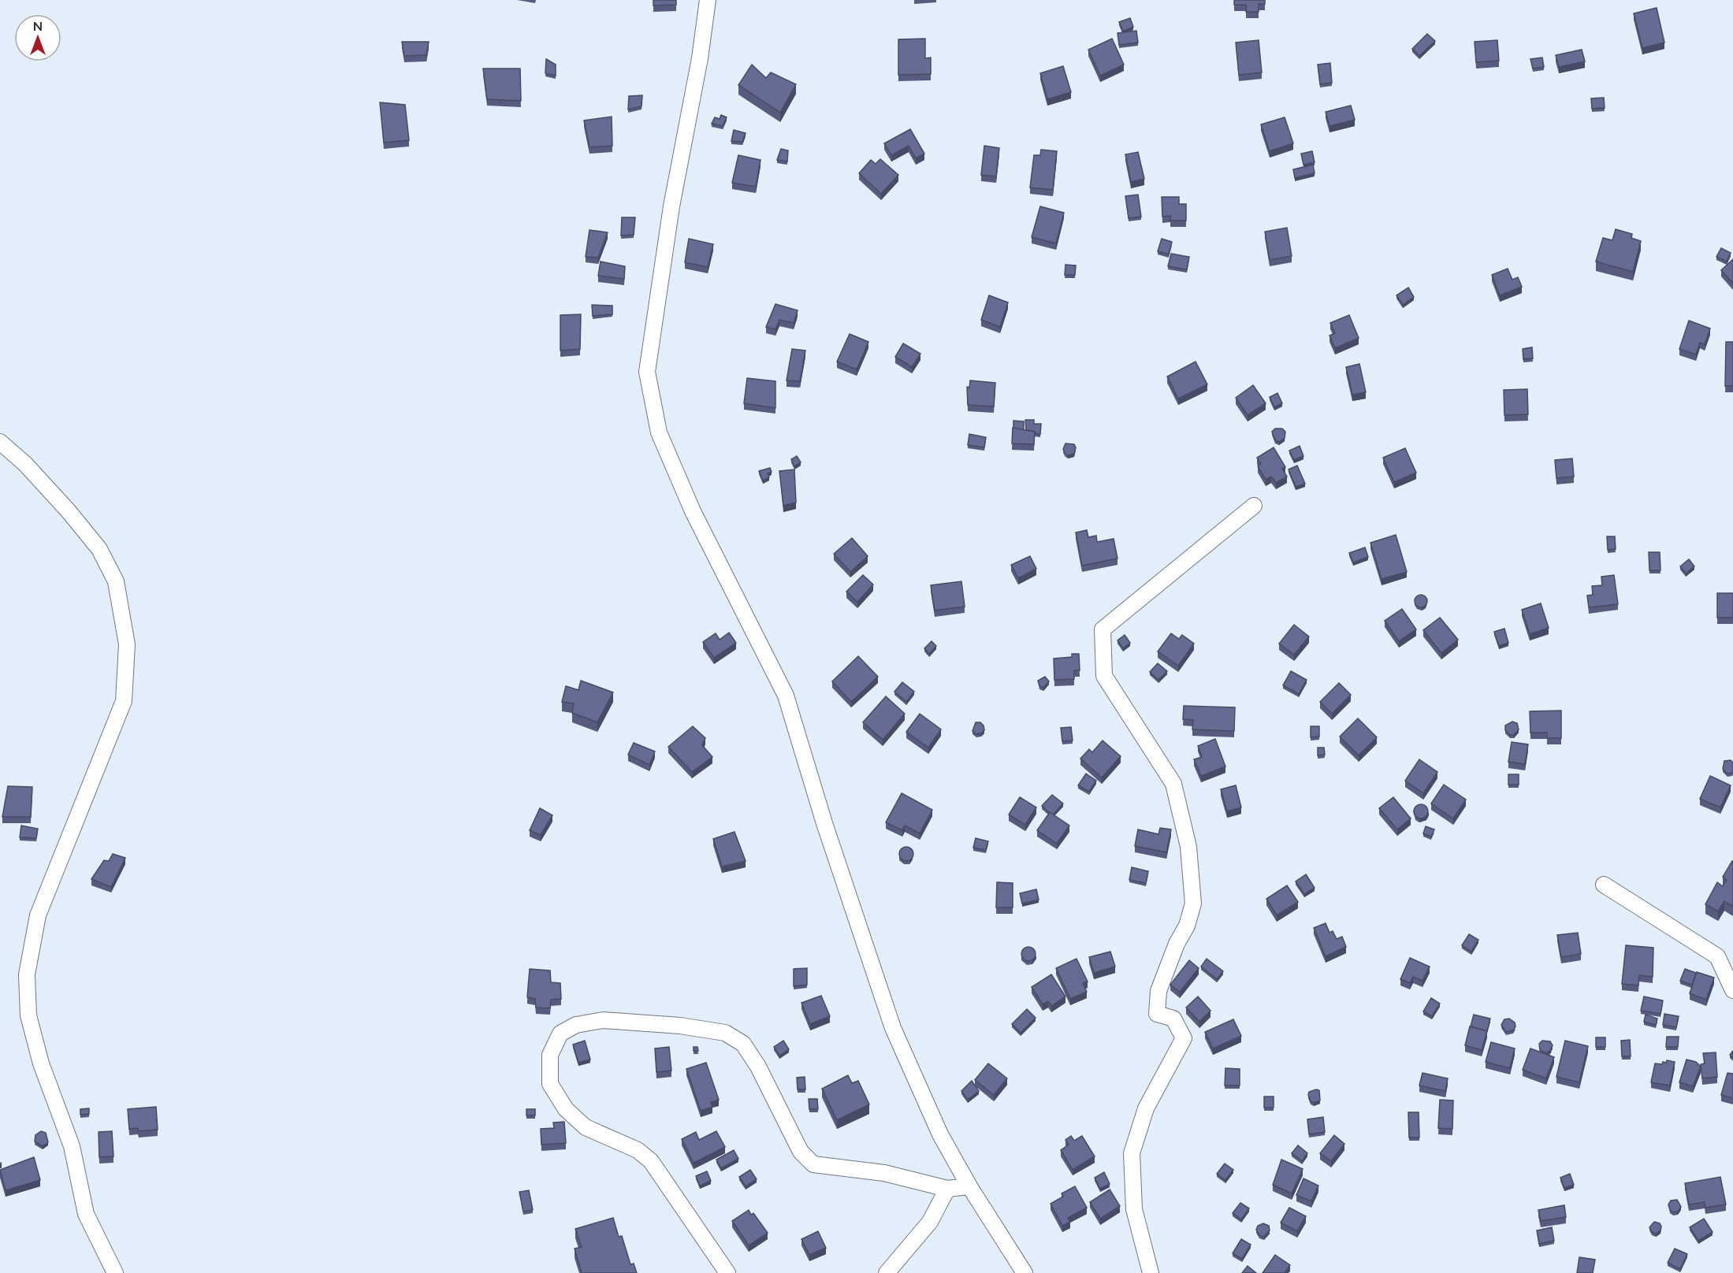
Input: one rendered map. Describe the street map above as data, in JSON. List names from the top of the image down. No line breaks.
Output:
{"north":"top"}
